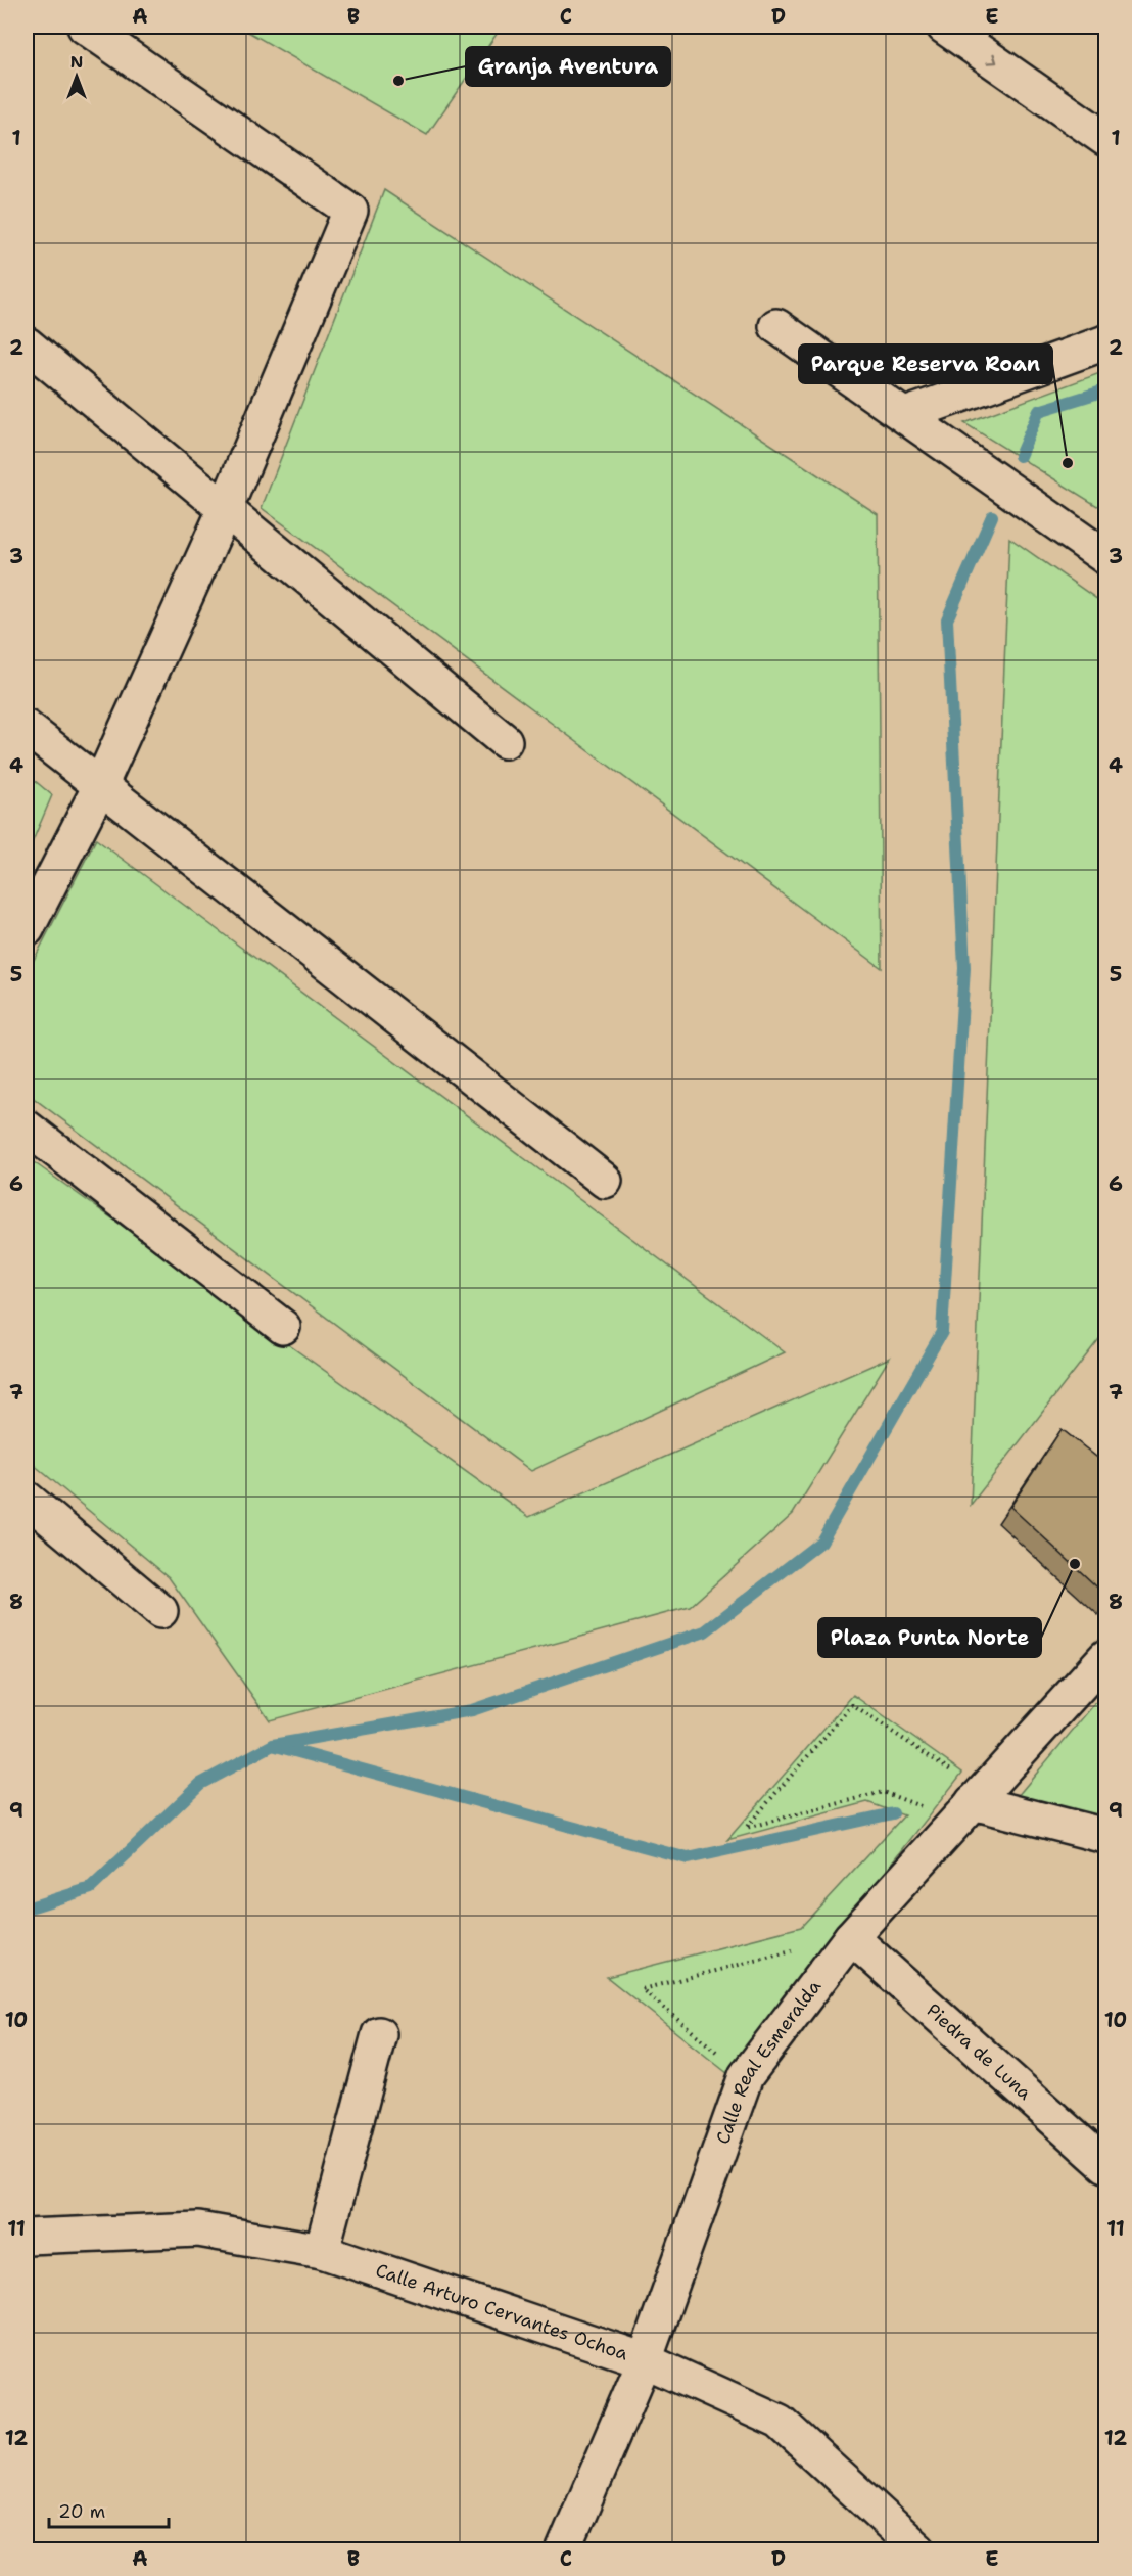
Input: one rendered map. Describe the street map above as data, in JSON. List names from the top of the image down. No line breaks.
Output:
{"streets":{"street":["Piedra de Luna","Calle Real Esmeralda","Calle Arturo Cervantes Ochoa"]},"crossings":[["Piedra de Luna","Calle Real Esmeralda"],["Calle Real Esmeralda","Calle Arturo Cervantes Ochoa"]],"places":["Granja Aventura","Parque Reserva Roan","Plaza Punta Norte"],"scale_bar":"20 m","north":"top","grid":{"columns":["A","B","C","D","E"],"rows":["1","2","3","4","5","6","7","8","9","10","11","12"]}}
